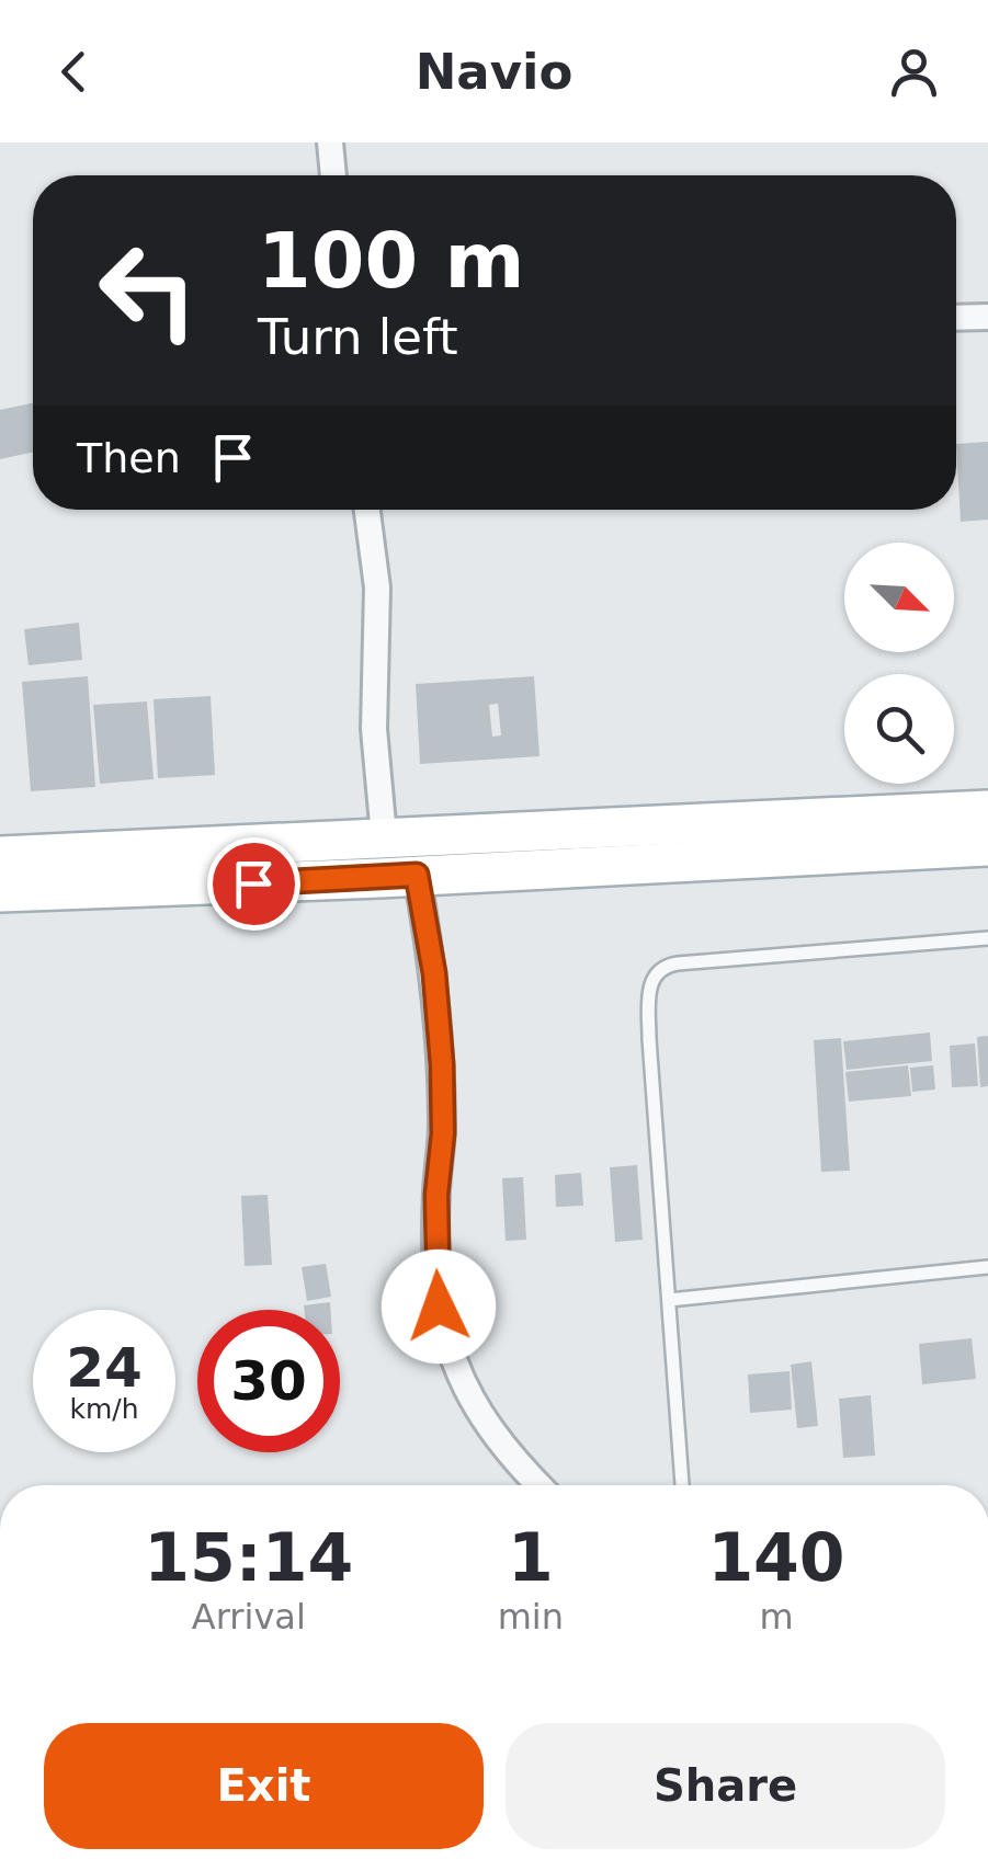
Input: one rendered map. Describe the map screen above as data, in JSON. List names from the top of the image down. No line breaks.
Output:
{"north":"bottom right","page":{"header":"Navio","turn":["100 m","Turn left"],"then":"Then","speed":"24 km/h","limit":"30","eta":["15:14","Arrival","1","min","140","m"],"buttons":["Exit","Share"]}}
